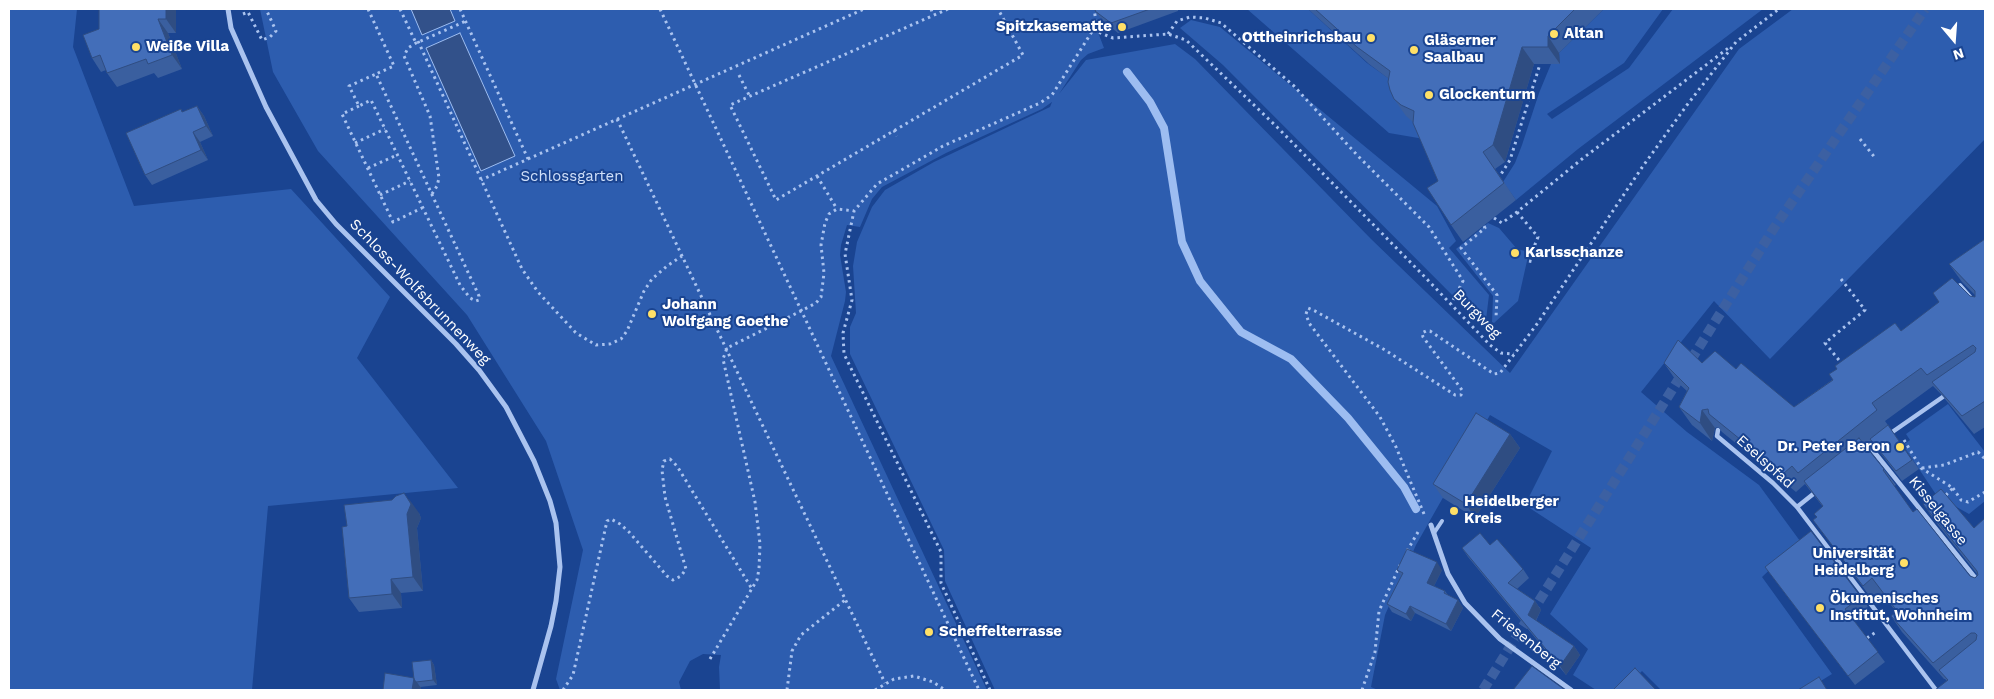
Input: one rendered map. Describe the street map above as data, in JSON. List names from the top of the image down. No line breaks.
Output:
{"streets":{"street":["Schloss-Wolfsbrunnenweg","Eselspfad","Kisselgasse","Friesenberg"],"path":["Burgweg"]},"parks":["Schlossgarten"],"places":["Spitzkasematte","Altan","Ottheinrichsbau","Weiße Villa","Gläserner Saalbau","Glockenturm","Karlsschanze","Johann Wolfgang Goethe","Dr. Peter Beron","Heidelberger Kreis","Universität Heidelberg","Ökumenisches Institut, Wohnheim","Scheffelterrasse"],"north":"bottom"}
